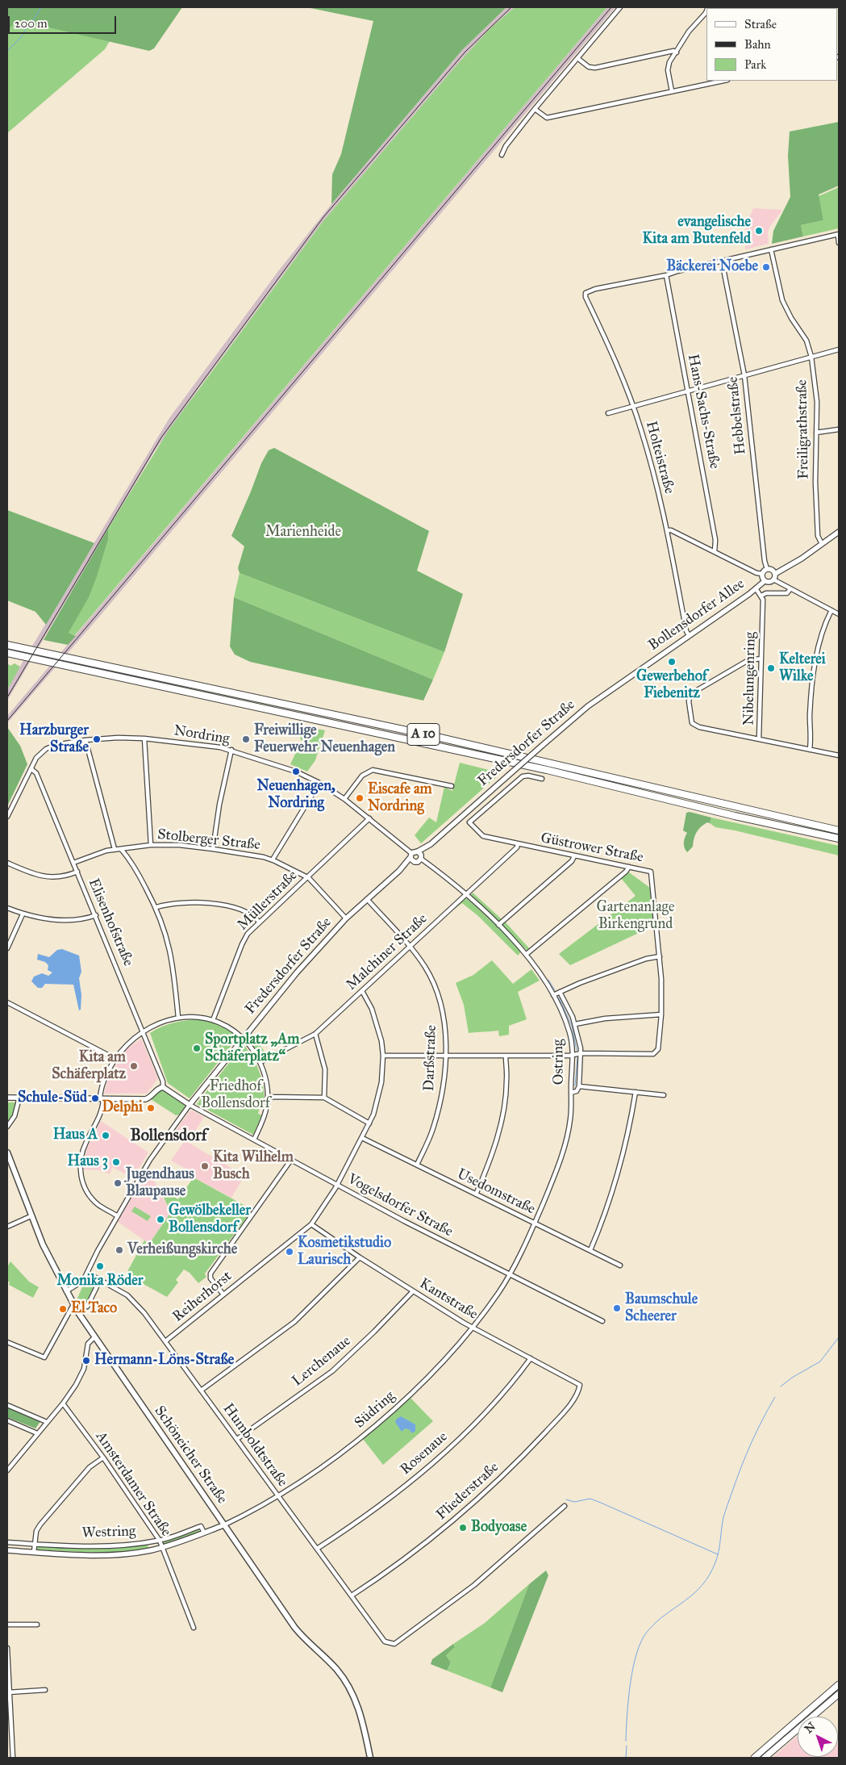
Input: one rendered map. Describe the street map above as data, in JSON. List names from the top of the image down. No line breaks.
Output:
{"streets":{"highway":["A 10"],"main road":["Schöneicher Straße"],"street":["Hans-Sachs-Straße","Hebbelstraße","Freiligrathstraße","Holteistraße","Bollensdorfer Allee","Nibelungenring","Nordring","Fredersdorfer Straße","Stolberger Straße","Güstrower Straße","Müllerstraße","Elisenhofstraße","Malchiner Straße","Darßstraße","Ostring","Usedomstraße","Vogelsdorfer Straße","Reiherhorst","Kantstraße","Lerchenaue","Südring","Humboldtstraße","Rosenaue","Amsterdamer Straße","Fliederstraße","Westring"]},"crossings":[["Hans-Sachs-Straße","Holteistraße"],["Hebbelstraße","Bollensdorfer Allee"],["Holteistraße","Bollensdorfer Allee"],["Bollensdorfer Allee","Fredersdorfer Straße"],["Nordring","Fredersdorfer Straße"],["Nordring","Müllerstraße"],["Nordring","Elisenhofstraße"],["Fredersdorfer Straße","Stolberger Straße"],["Fredersdorfer Straße","Darßstraße"],["Fredersdorfer Straße","Ostring"],["Fredersdorfer Straße","Vogelsdorfer Straße"],["Stolberger Straße","Müllerstraße"],["Stolberger Straße","Elisenhofstraße"],["Güstrower Straße","Malchiner Straße"],["Güstrower Straße","Ostring"],["Malchiner Straße","Darßstraße"],["Malchiner Straße","Ostring"],["Malchiner Straße","Reiherhorst"],["Darßstraße","Usedomstraße"],["Ostring","Usedomstraße"],["Ostring","Vogelsdorfer Straße"],["Ostring","Südring"],["Usedomstraße","Reiherhorst"],["Vogelsdorfer Straße","Reiherhorst"],["Vogelsdorfer Straße","Südring"],["Reiherhorst","Kantstraße"],["Reiherhorst","Humboldtstraße"],["Kantstraße","Lerchenaue"],["Kantstraße","Südring"],["Kantstraße","Rosenaue"],["Kantstraße","Fliederstraße"],["Lerchenaue","Humboldtstraße"],["Südring","Humboldtstraße"],["Südring","Schöneicher Straße"],["Südring","Westring"],["Humboldtstraße","Rosenaue"],["Humboldtstraße","Fliederstraße"],["Schöneicher Straße","Westring"],["Amsterdamer Straße","Westring"]],"districts":["Bollensdorf"],"parks":["Marienheide","Gartenanlage Birkengrund","Friedhof Bollensdorf"],"places":["evangelische Kita am Butenfeld","Bäckerei Noebe","Gewerbehof Fiebenitz","Kelterei Wilke","Harzburger Straße","Freiwillige Feuerwehr Neuenhagen","Neuenhagen, Nordring","Eiscafe am Nordring","Sportplatz „Am Schäferplatz“","Kita am Schäferplatz","Schule-Süd","Delphi","Haus A","Haus 3","Kita Wilhelm Busch","Jugendhaus Blaupause","Gewölbekeller Bollensdorf","Verheißungskirche","Kosmetikstudio Laurisch","Monika Röder","Baumschule Scheerer","El Taco","Hermann-Löns-Straße","Bodyoase"],"legend":["Straße","Bahn","Park"],"scale_bar":"200 m","north":"top left"}
